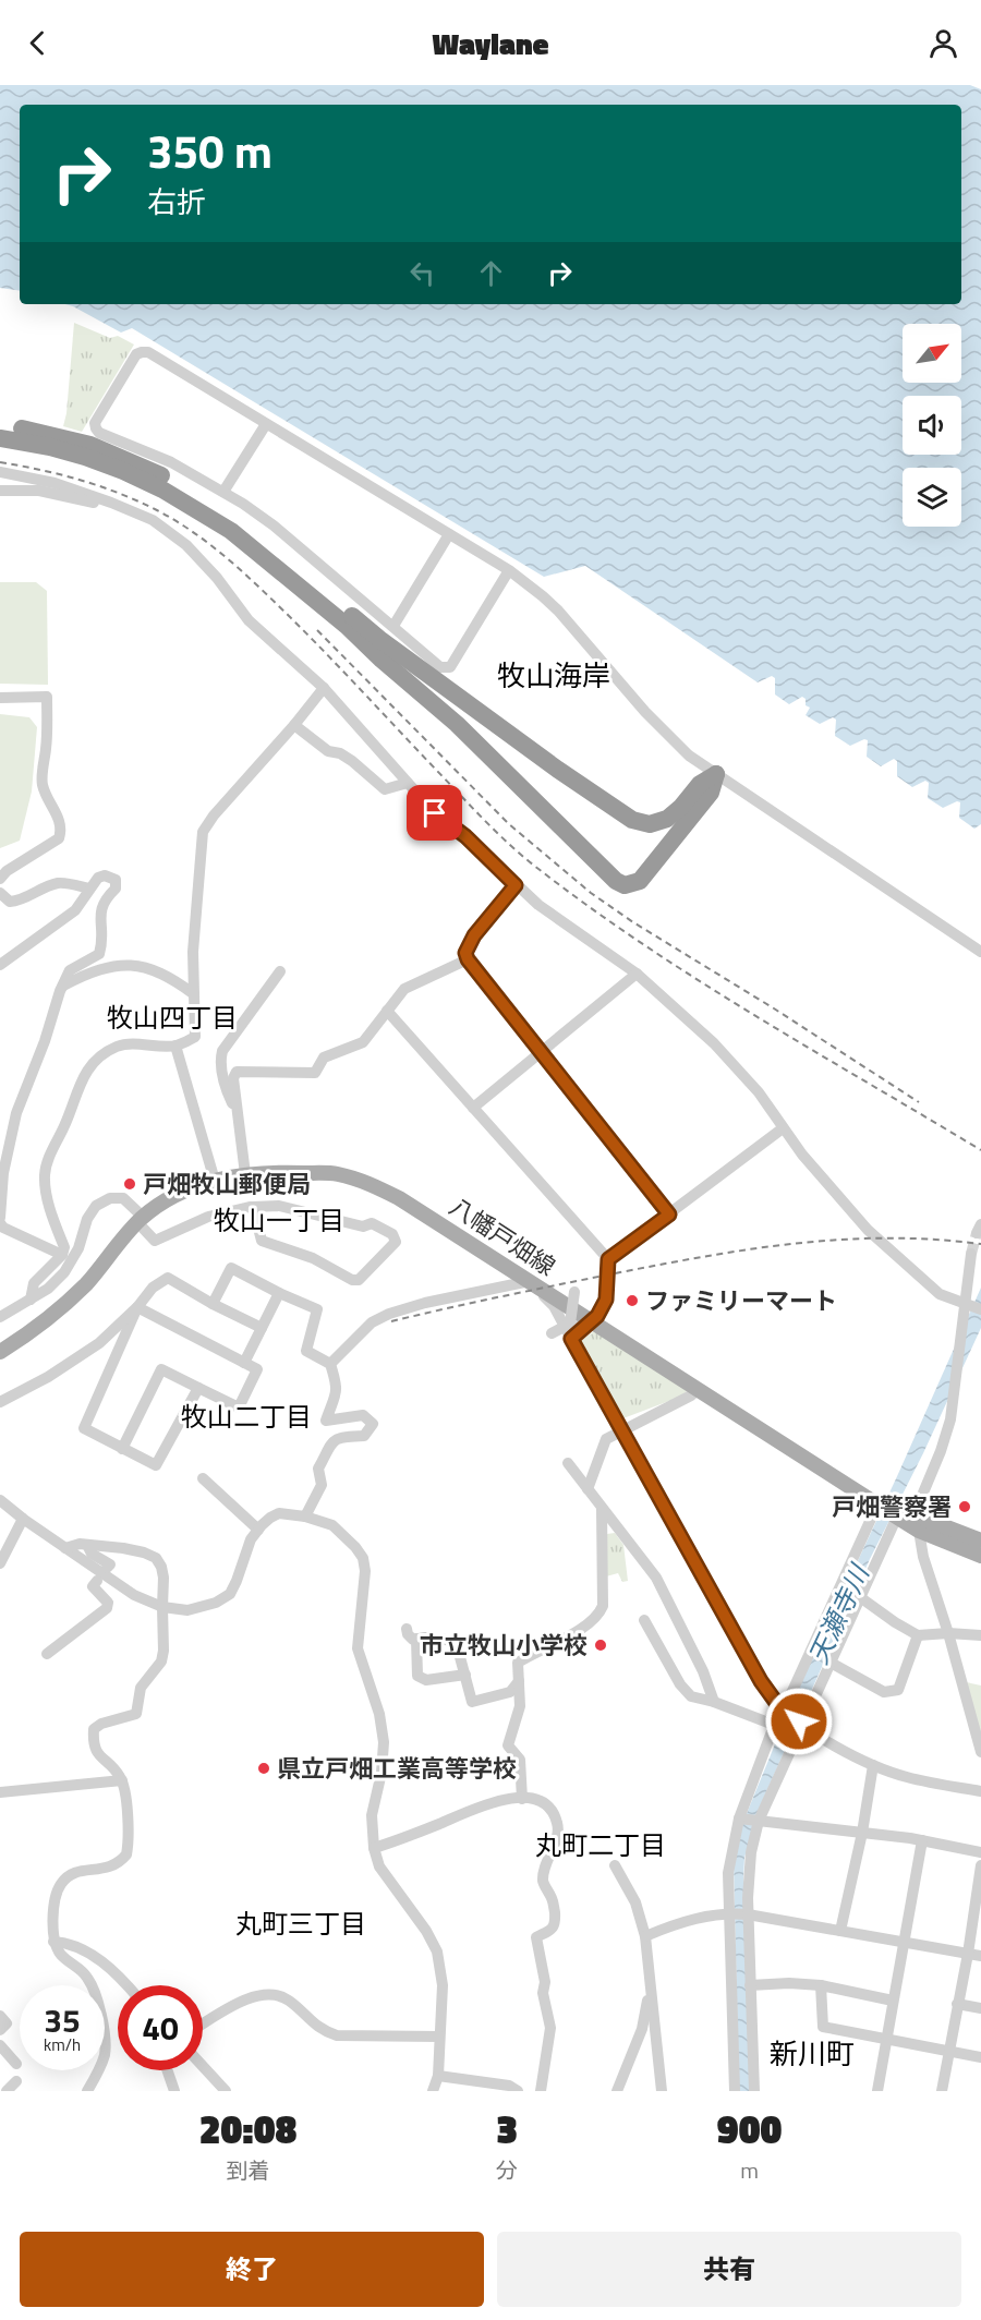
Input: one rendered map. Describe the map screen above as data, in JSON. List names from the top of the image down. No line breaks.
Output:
{"streets":{"main road":["八幡戸畑線"]},"districts":["牧山海岸","牧山四丁目","牧山一丁目","牧山二丁目","丸町二丁目","丸町三丁目","新川町"],"water":["天瀬寺川"],"places":["戸畑牧山郵便局","ファミリーマート","戸畑警察署","市立牧山小学校","県立戸畑工業高等学校"],"north":"top right","page":{"header":"Waylane","turn":["350 m","右折"],"speed":"35 km/h","limit":"40","eta":["20:08","到着","3","分","900","m"],"buttons":["終了","共有"]}}
